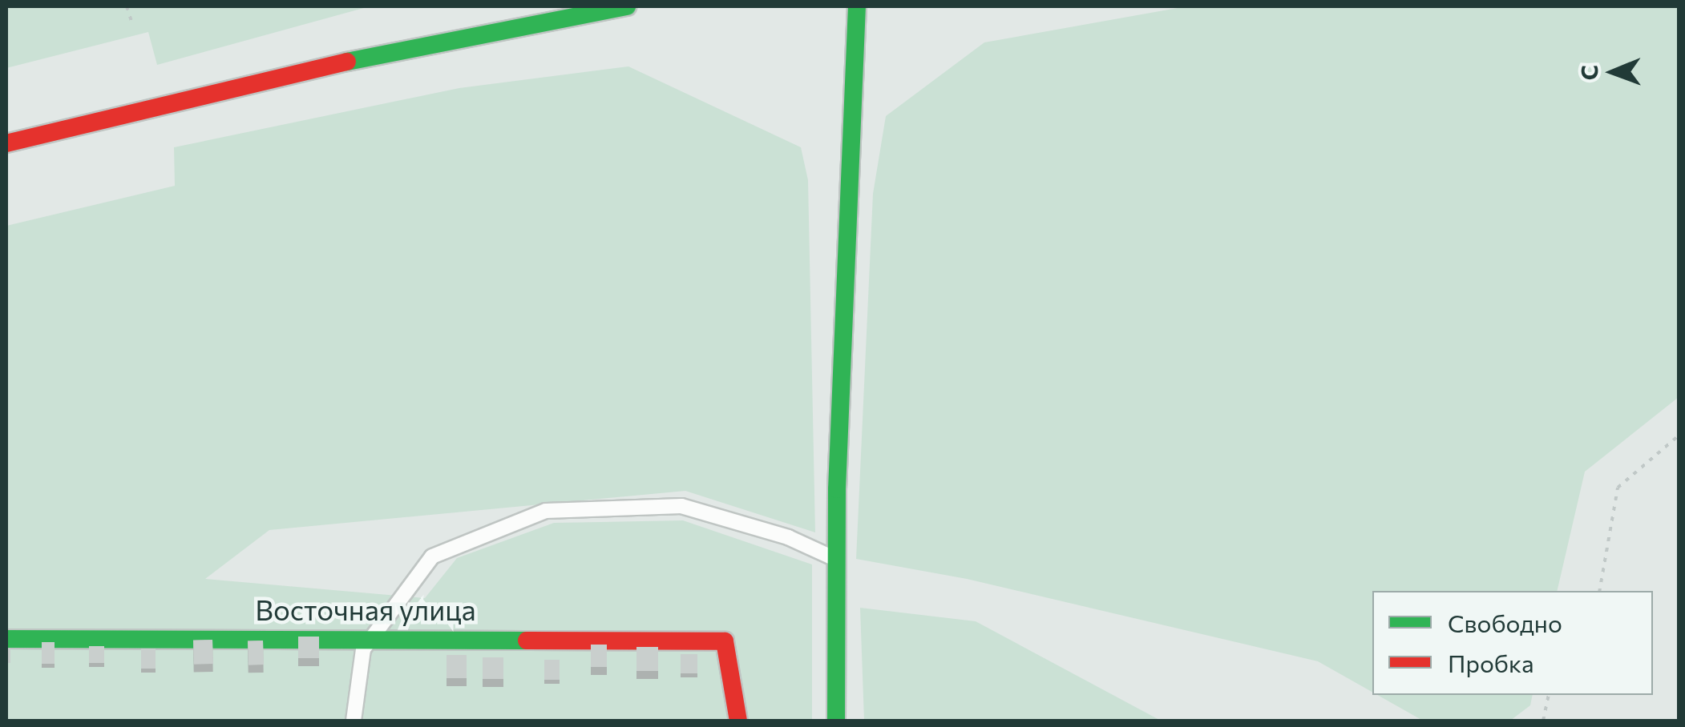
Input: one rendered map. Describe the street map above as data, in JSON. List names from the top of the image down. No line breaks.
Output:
{"streets":{"main road":["Восточная улица"]},"legend":["Свободно","Пробка"],"north":"left"}
